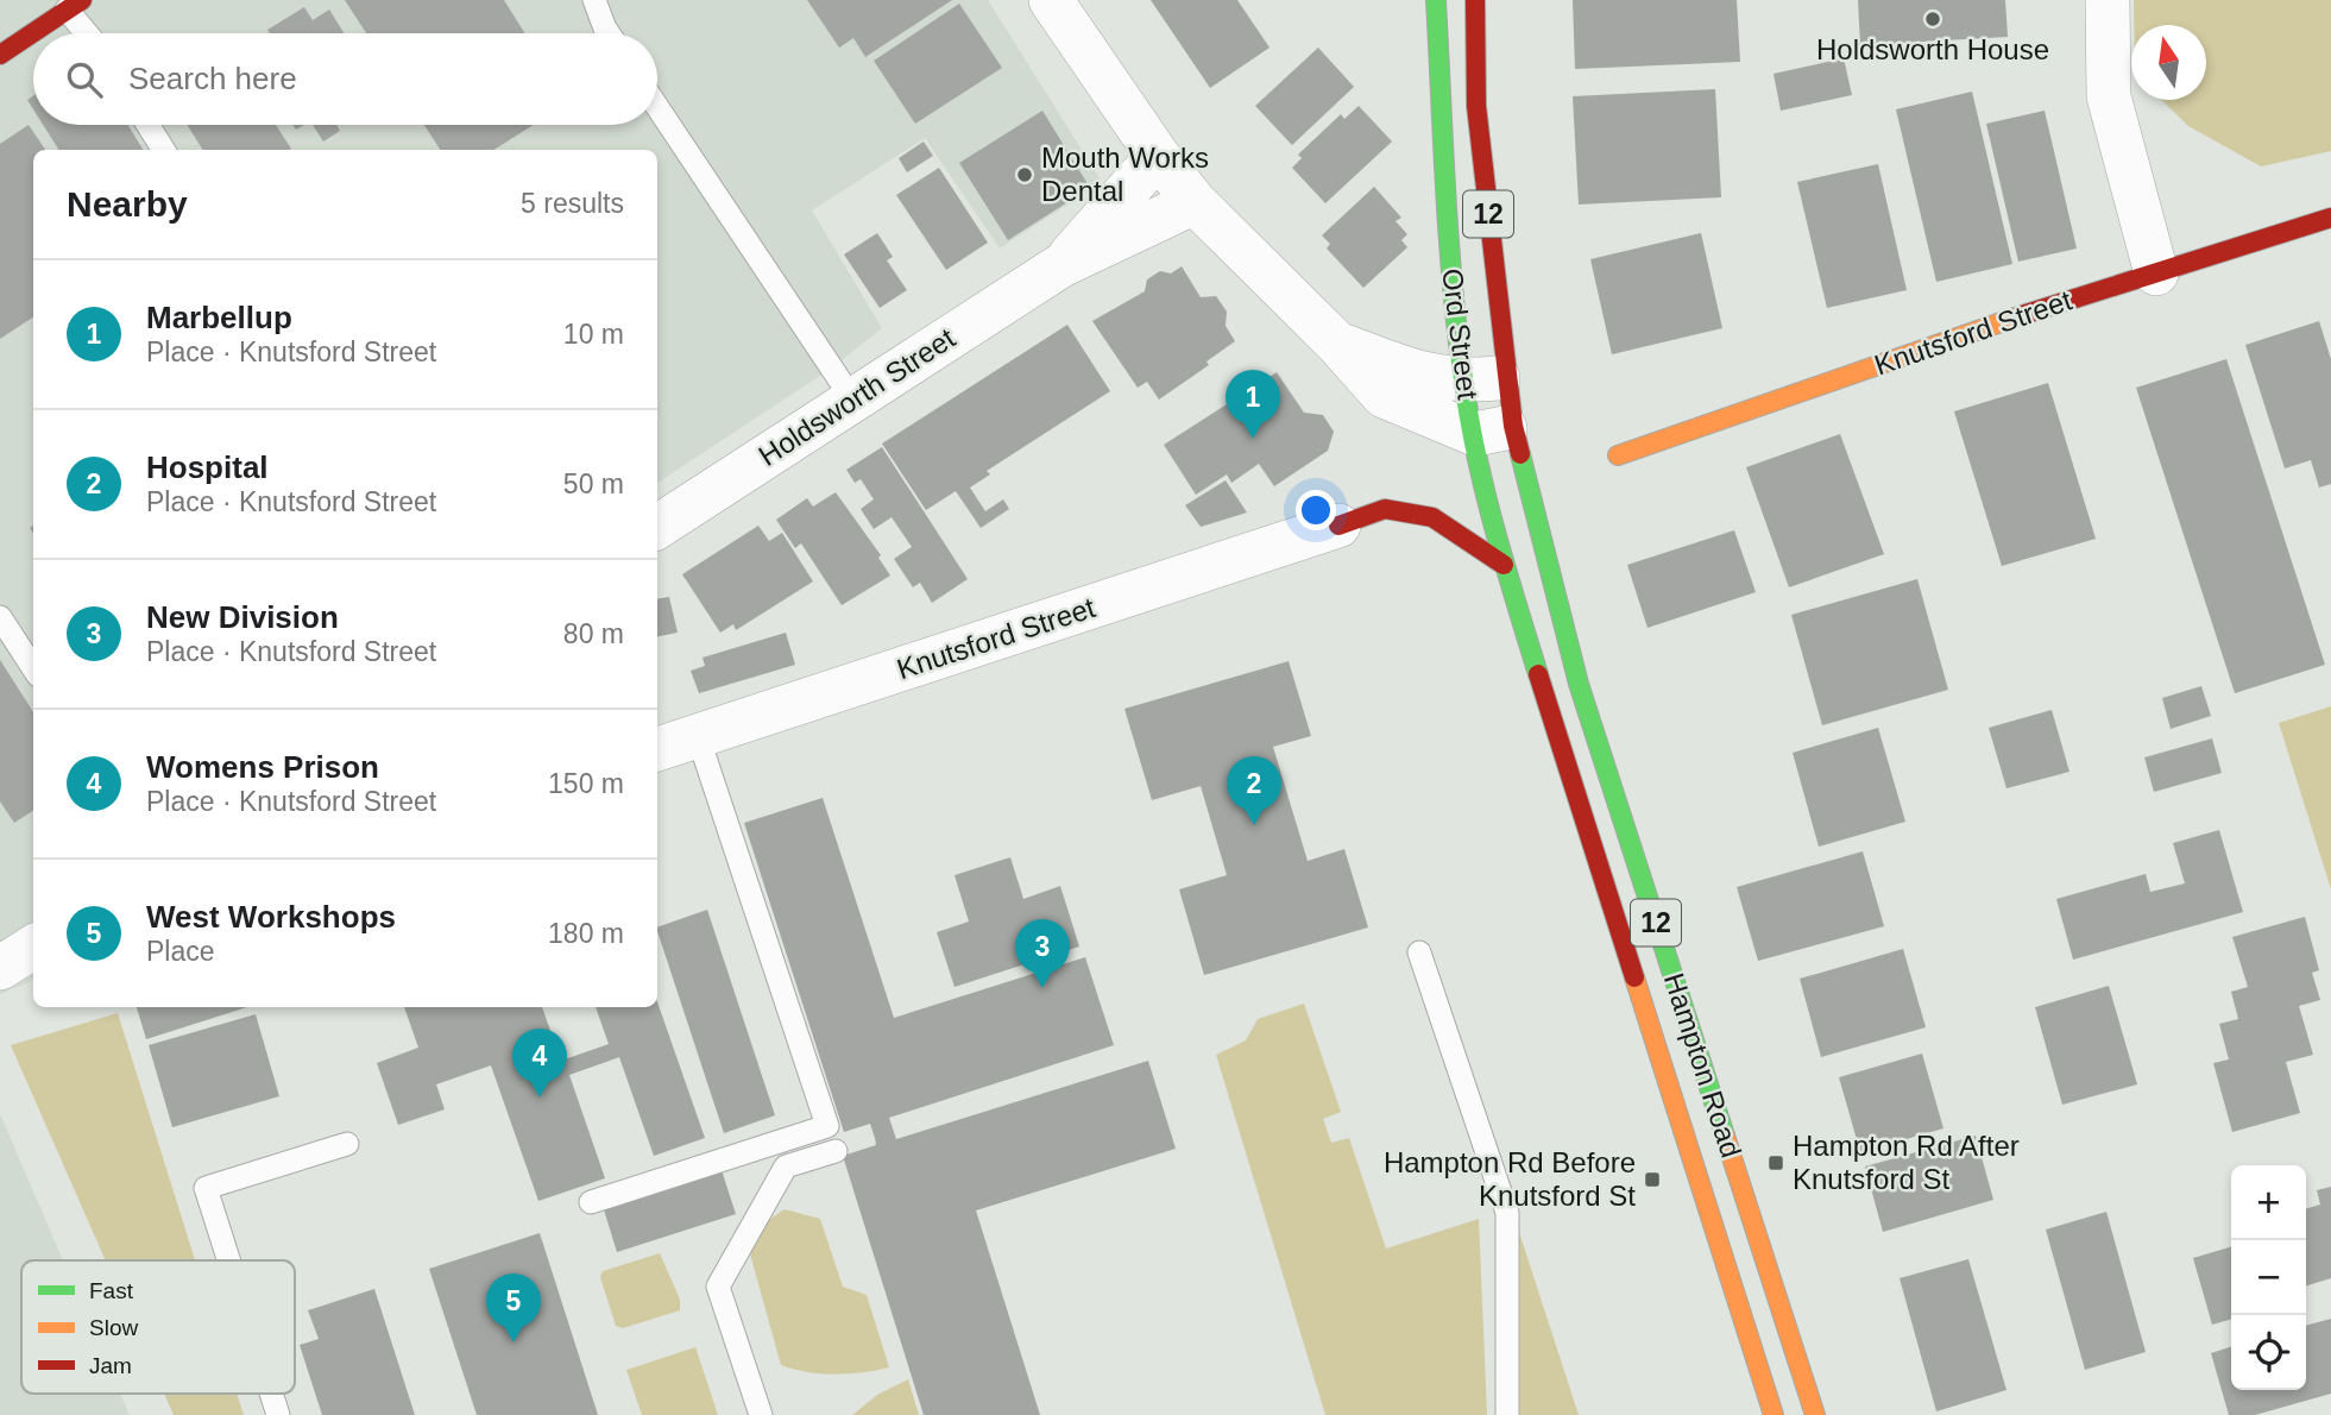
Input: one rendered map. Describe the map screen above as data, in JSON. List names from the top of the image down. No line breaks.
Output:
{"streets":{"main road":["12","Knutsford Street","Ord Street","Hampton Road"],"street":["Holdsworth Street"]},"crossings":[["Ord Street","Hampton Road"]],"places":{"other":["Holdsworth House","Mouth Works Dental"],"transit":["Hampton Rd After Knutsford St","Hampton Rd Before Knutsford St"]},"legend":["Fast","Slow","Jam"],"north":"top","page":{"search":"Search here","heading":["Nearby","5 results"],"list":[{"mark":"1","name":"Marbellup","note":"Place · Knutsford Street","value":"10 m"},{"mark":"2","name":"Hospital","note":"Place · Knutsford Street","value":"50 m"},{"mark":"3","name":"New Division","note":"Place · Knutsford Street","value":"80 m"},{"mark":"4","name":"Womens Prison","note":"Place · Knutsford Street","value":"150 m"},{"mark":"5","name":"West Workshops","note":"Place","value":"180 m"}],"pins":["1","2","3","4","5"],"map_buttons":["+","−"]}}
